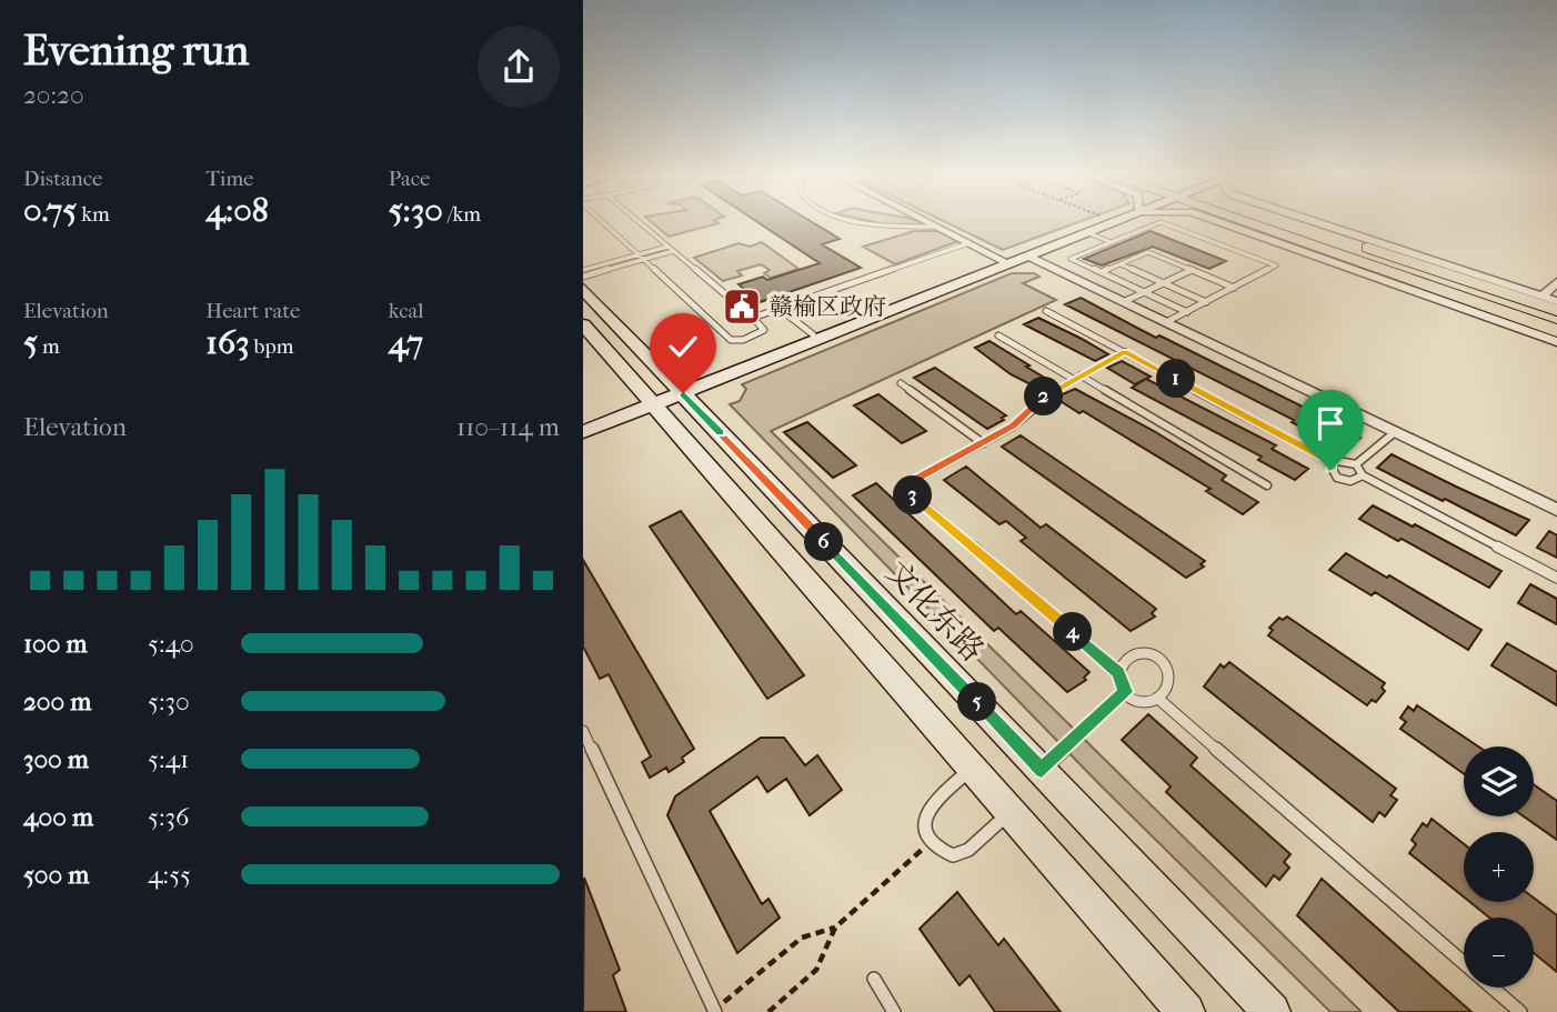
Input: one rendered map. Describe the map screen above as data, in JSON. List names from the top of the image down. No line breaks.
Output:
{"streets":{"main road":["文化东路"]},"places":{"public building":["赣榆区政府"]},"page":{"heading":["Evening run","20:20"],"stats":[["Distance","0.75 km"],["Time","4:08"],["Pace","5:30 /km"],["Elevation","5 m"],["Heart rate","163 bpm"],["kcal","47"]],"pins":["1","2","3","6","4","5"],"chart":["Elevation","110–114 m"],"list":[{"name":"100 m","note":"5:40"},{"name":"200 m","note":"5:30"},{"name":"300 m","note":"5:41"},{"name":"400 m","note":"5:36"},{"name":"500 m","note":"4:55"}],"map_buttons":["+","−"]}}
